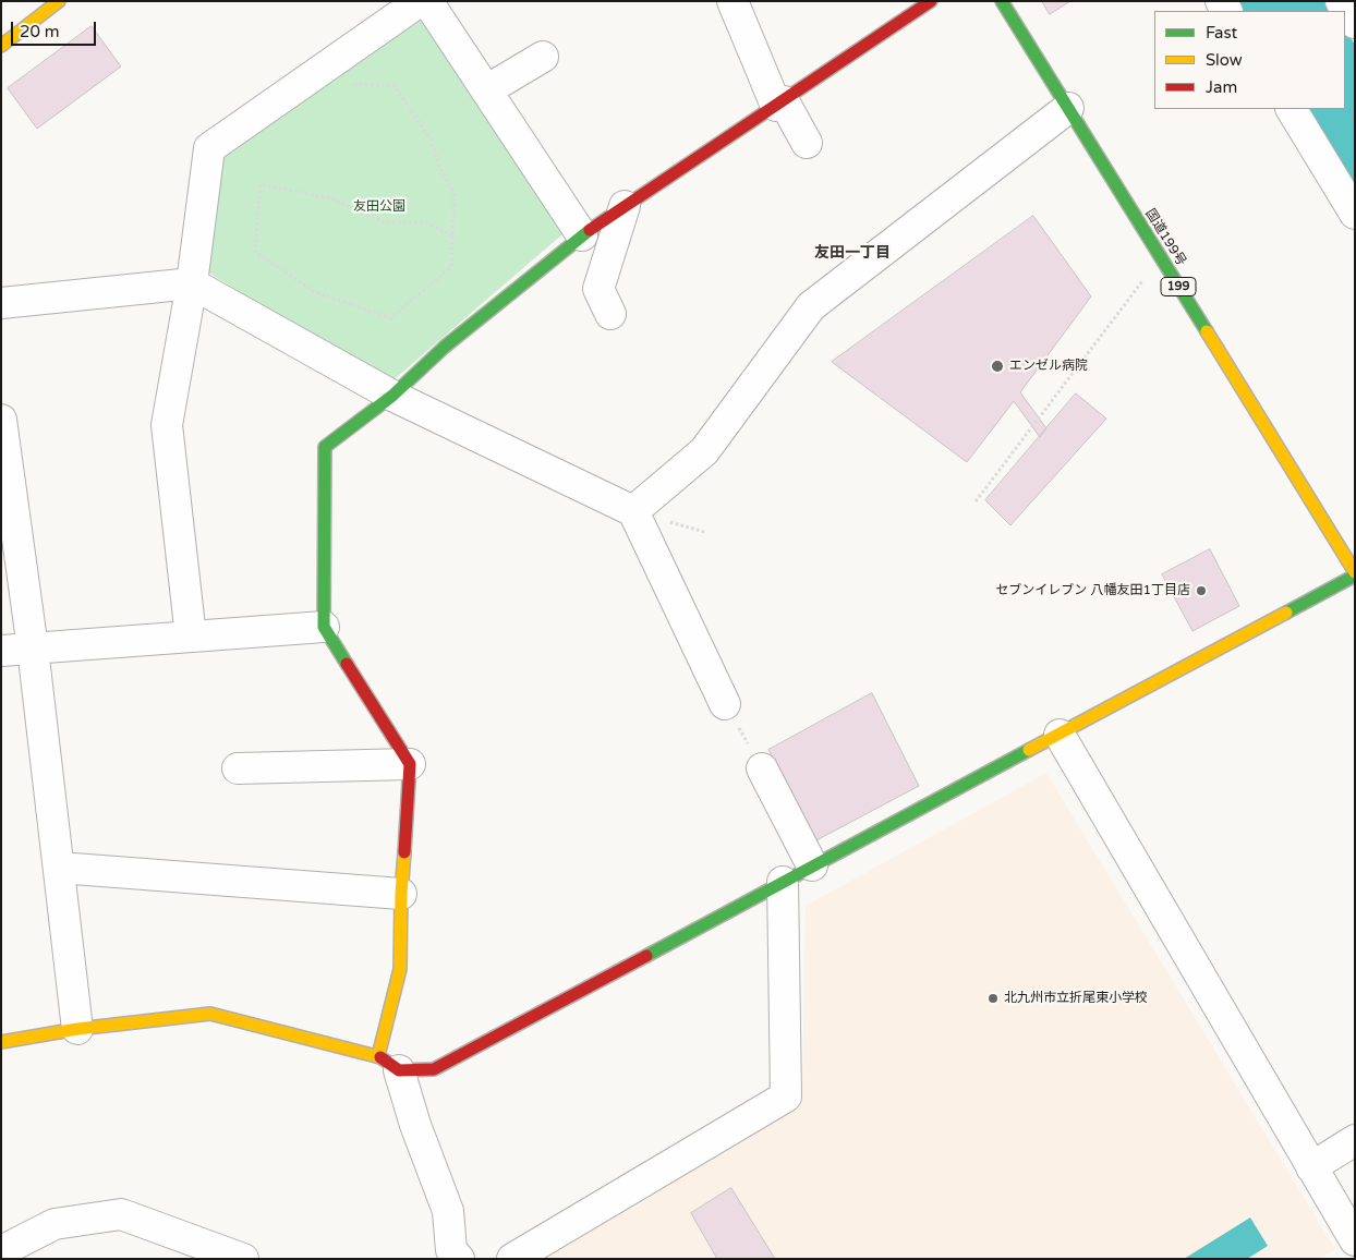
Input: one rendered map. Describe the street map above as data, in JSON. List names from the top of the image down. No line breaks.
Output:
{"streets":{"main road":["国道199号","199"]},"districts":["友田一丁目"],"parks":["友田公園"],"places":["エンゼル病院","セブンイレブン 八幡友田1丁目店","北九州市立折尾東小学校"],"legend":["Fast","Slow","Jam"],"scale_bar":"20 m"}
